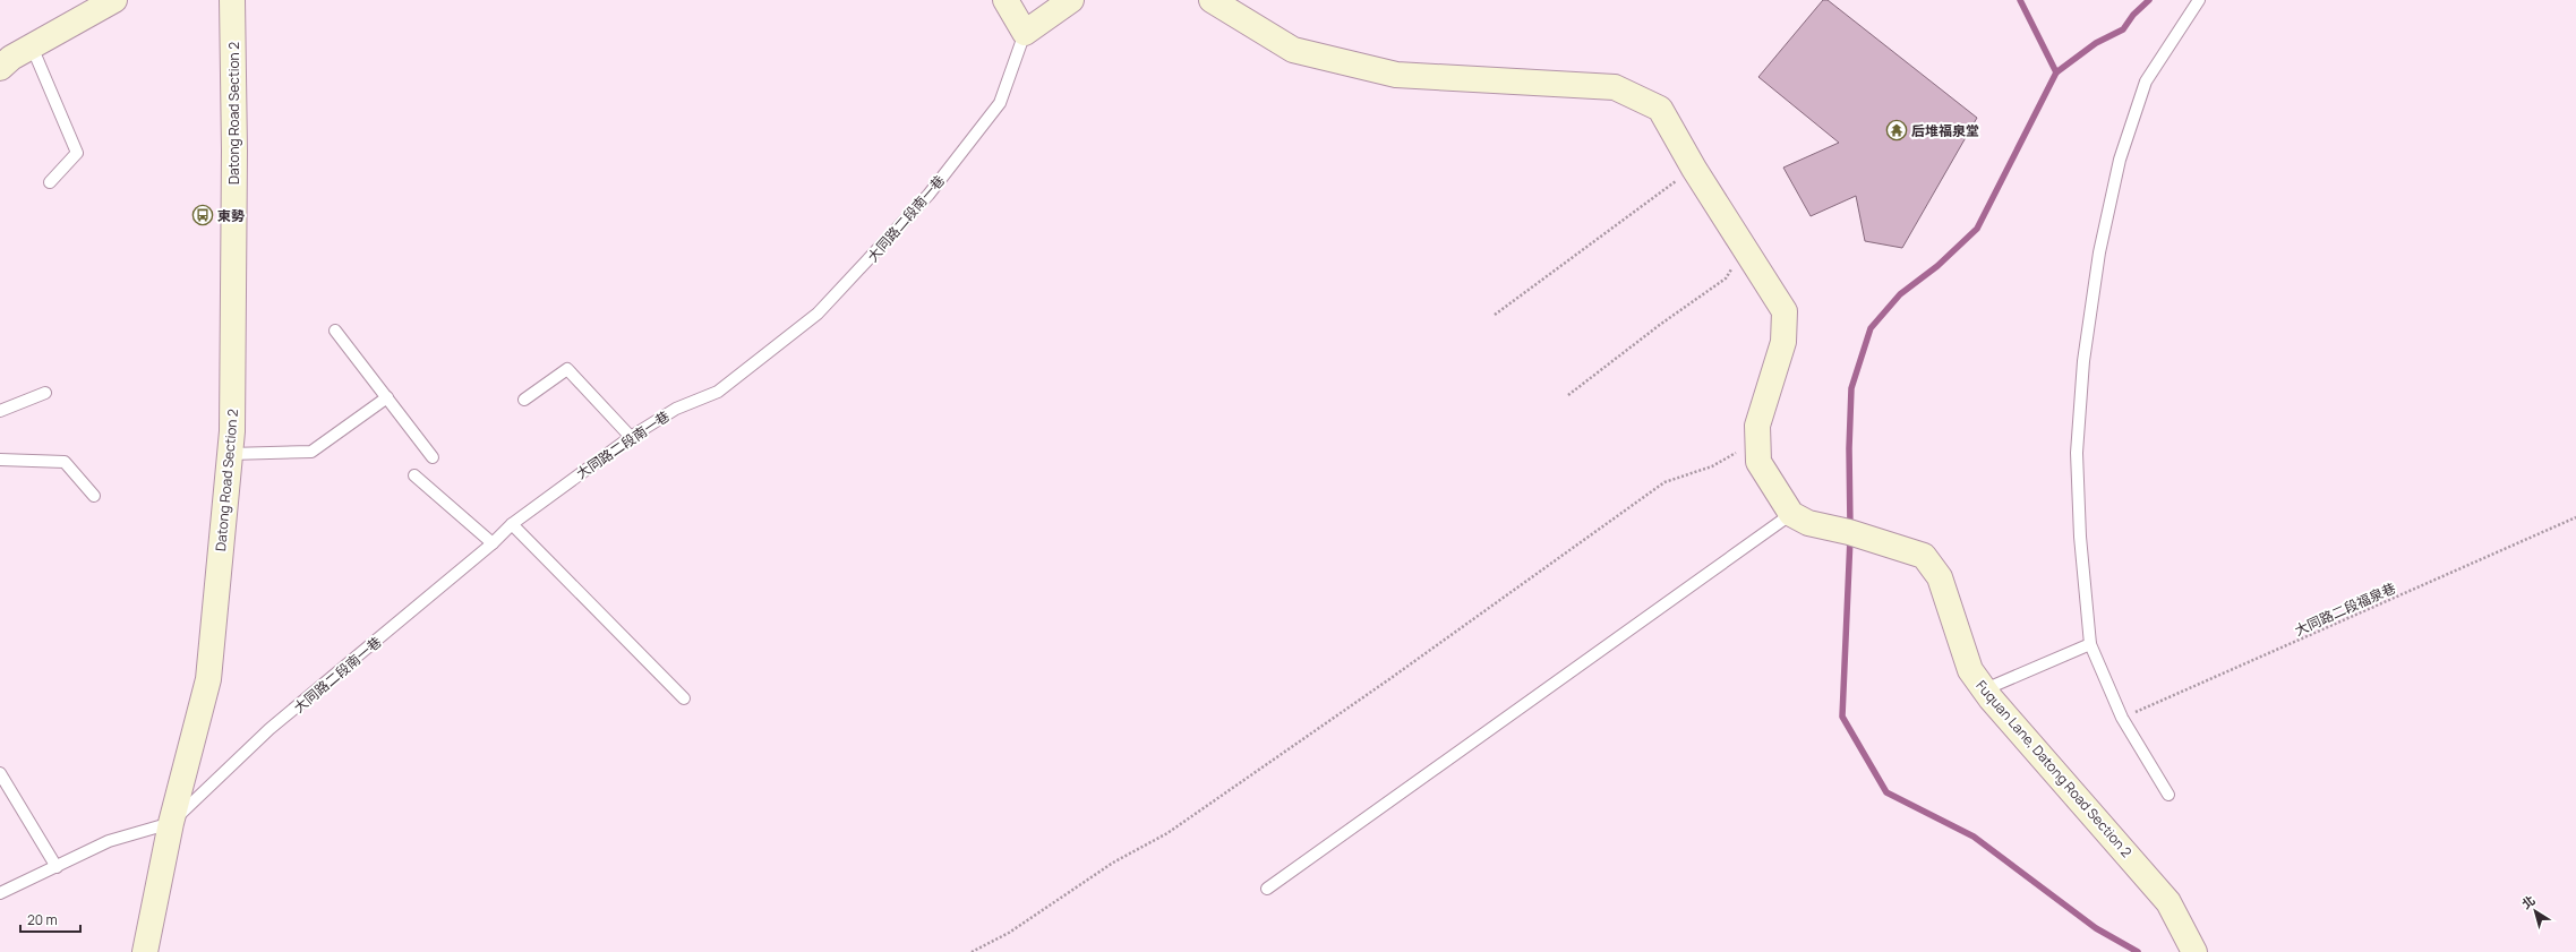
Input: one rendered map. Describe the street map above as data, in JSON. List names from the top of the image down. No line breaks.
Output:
{"streets":{"street":["Datong Road Section 2","Fuquan Lane, Datong Road Section 2"],"lane":["大同路二段南一巷"],"path":["大同路二段福泉巷"]},"crossings":[["Datong Road Section 2","大同路二段南一巷"]],"places":{"temple":["后堆福泉堂"],"bus stop":["東勢"]},"scale_bar":"20 m","north":"top left"}
